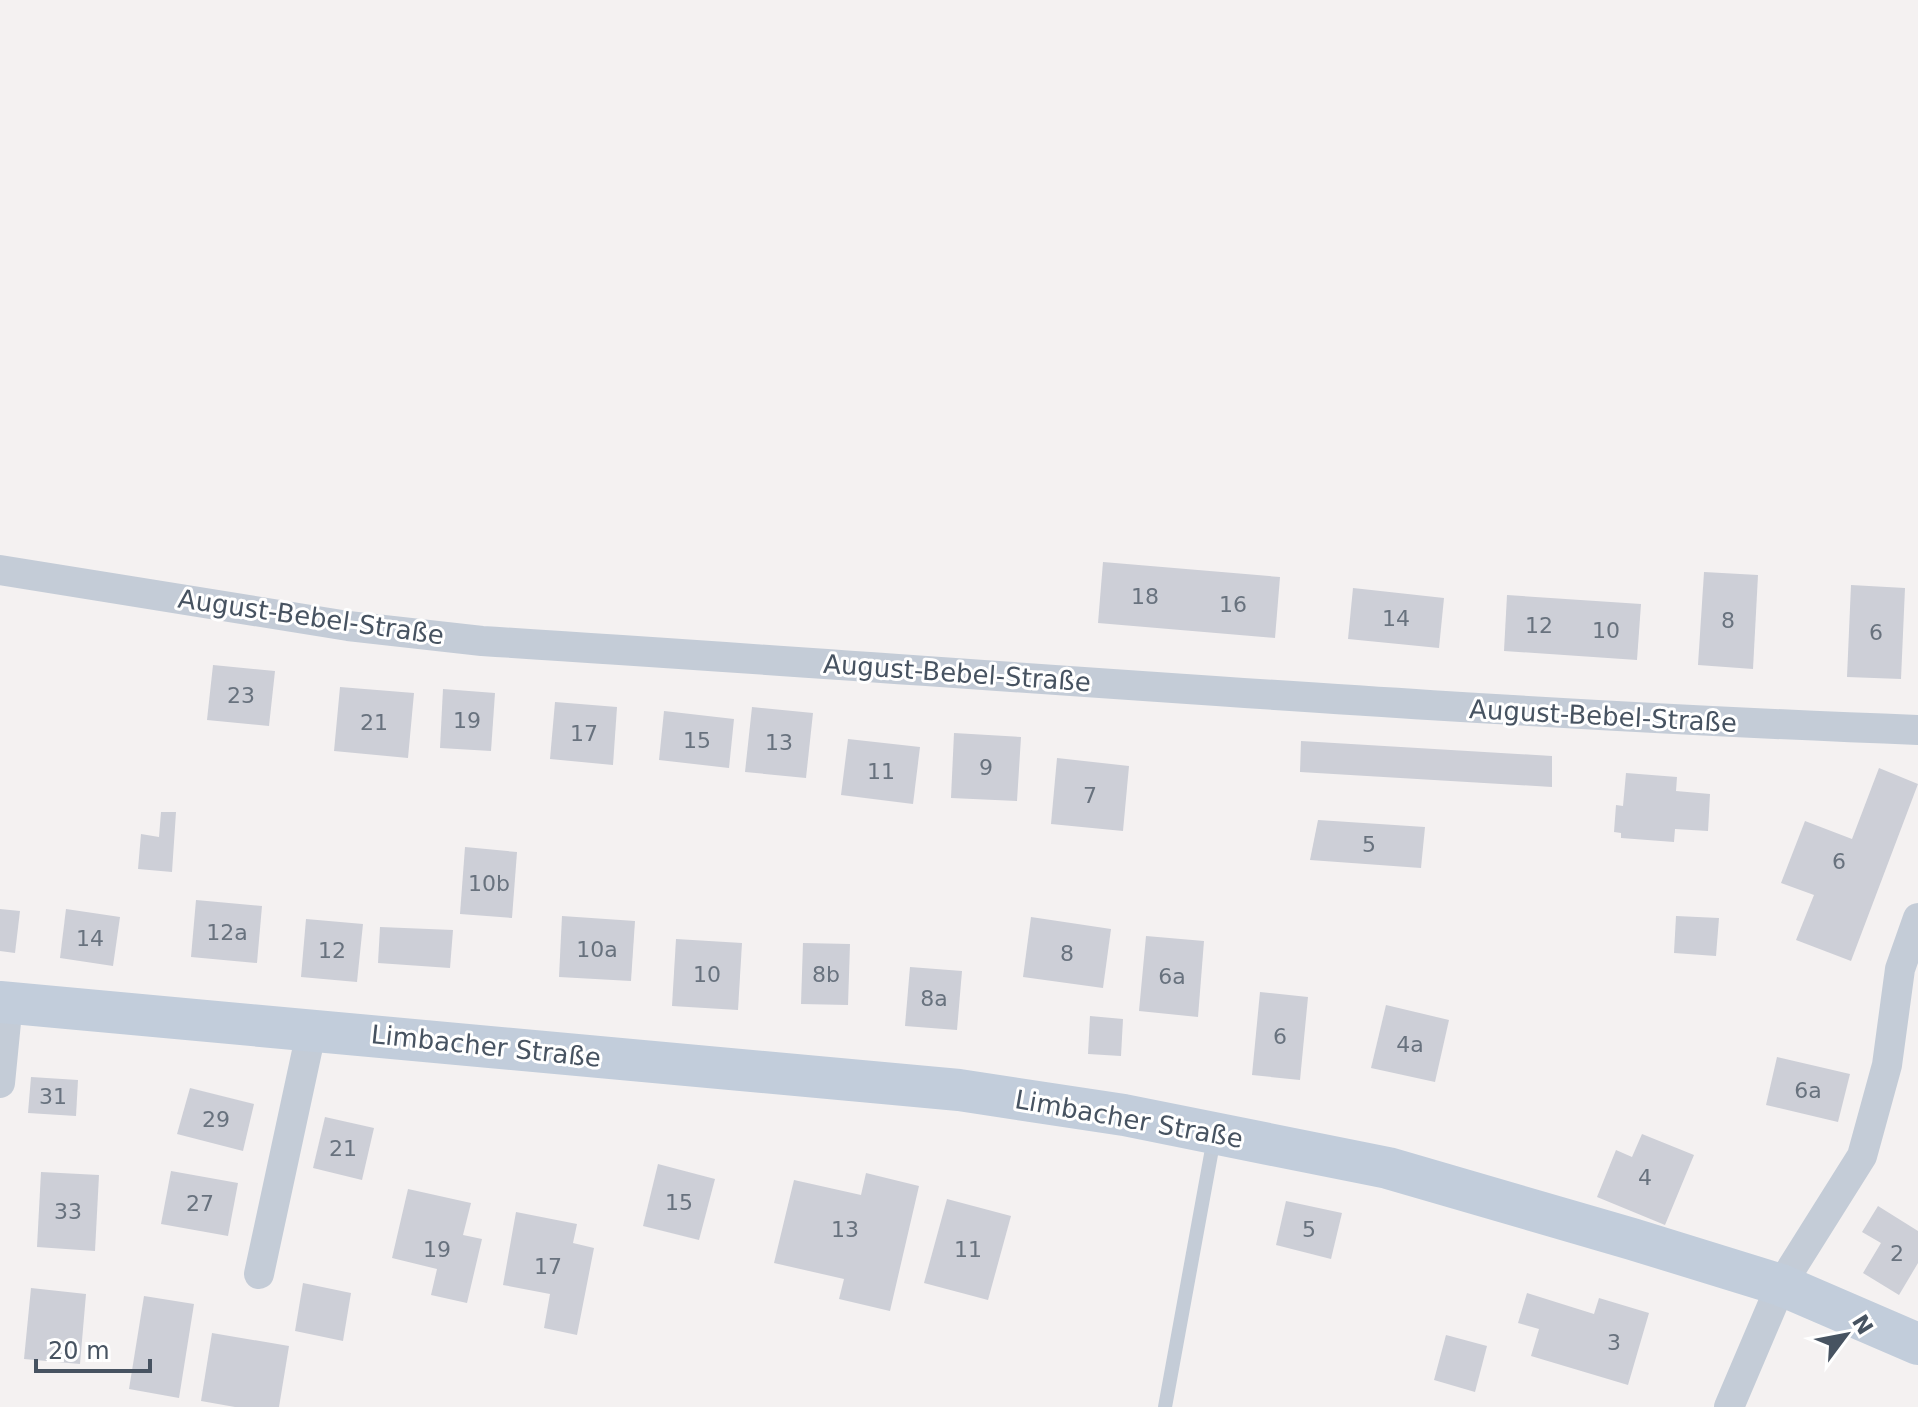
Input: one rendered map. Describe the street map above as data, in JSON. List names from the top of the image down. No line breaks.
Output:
{"streets":{"street":["August-Bebel-Straße","Limbacher Straße"]},"house_numbers":["18","16","14","8","12","10","6","23","19","21","17","15","13","9","11","7","5","6","10b","12a","14","10a","12","8","10","8b","6a","8a","6","4a","6a","31","29","21","4","15","27","33","13","5","19","11","2","17","3"],"scale_bar":"20 m","north":"top right"}
